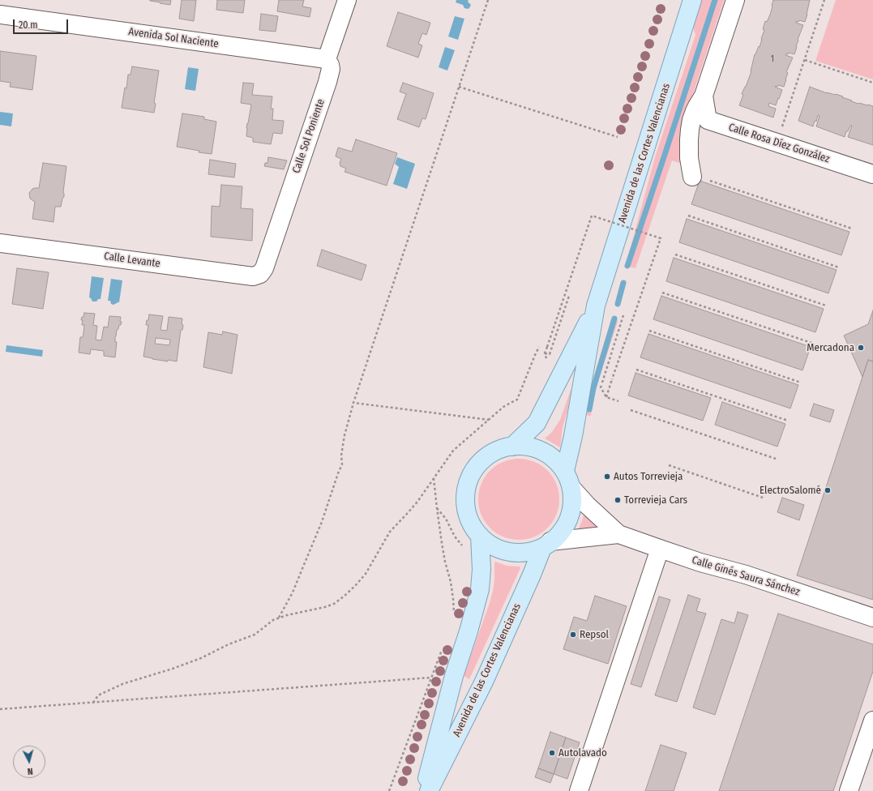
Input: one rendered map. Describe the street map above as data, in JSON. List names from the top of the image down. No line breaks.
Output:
{"streets":{"main road":["Avenida de las Cortes Valencianas"],"street":["Avenida Sol Naciente","Calle Sol Poniente","Calle Rosa Díez González","Calle Levante","Calle Ginés Saura Sánchez"]},"crossings":[["Avenida Sol Naciente","Calle Sol Poniente"],["Calle Sol Poniente","Calle Levante"]],"places":["Mercadona","Autos Torrevieja","ElectroSalomé","Torrevieja Cars","Repsol","Autolavado"],"house_numbers":["1"],"scale_bar":"20 m","north":"bottom"}
